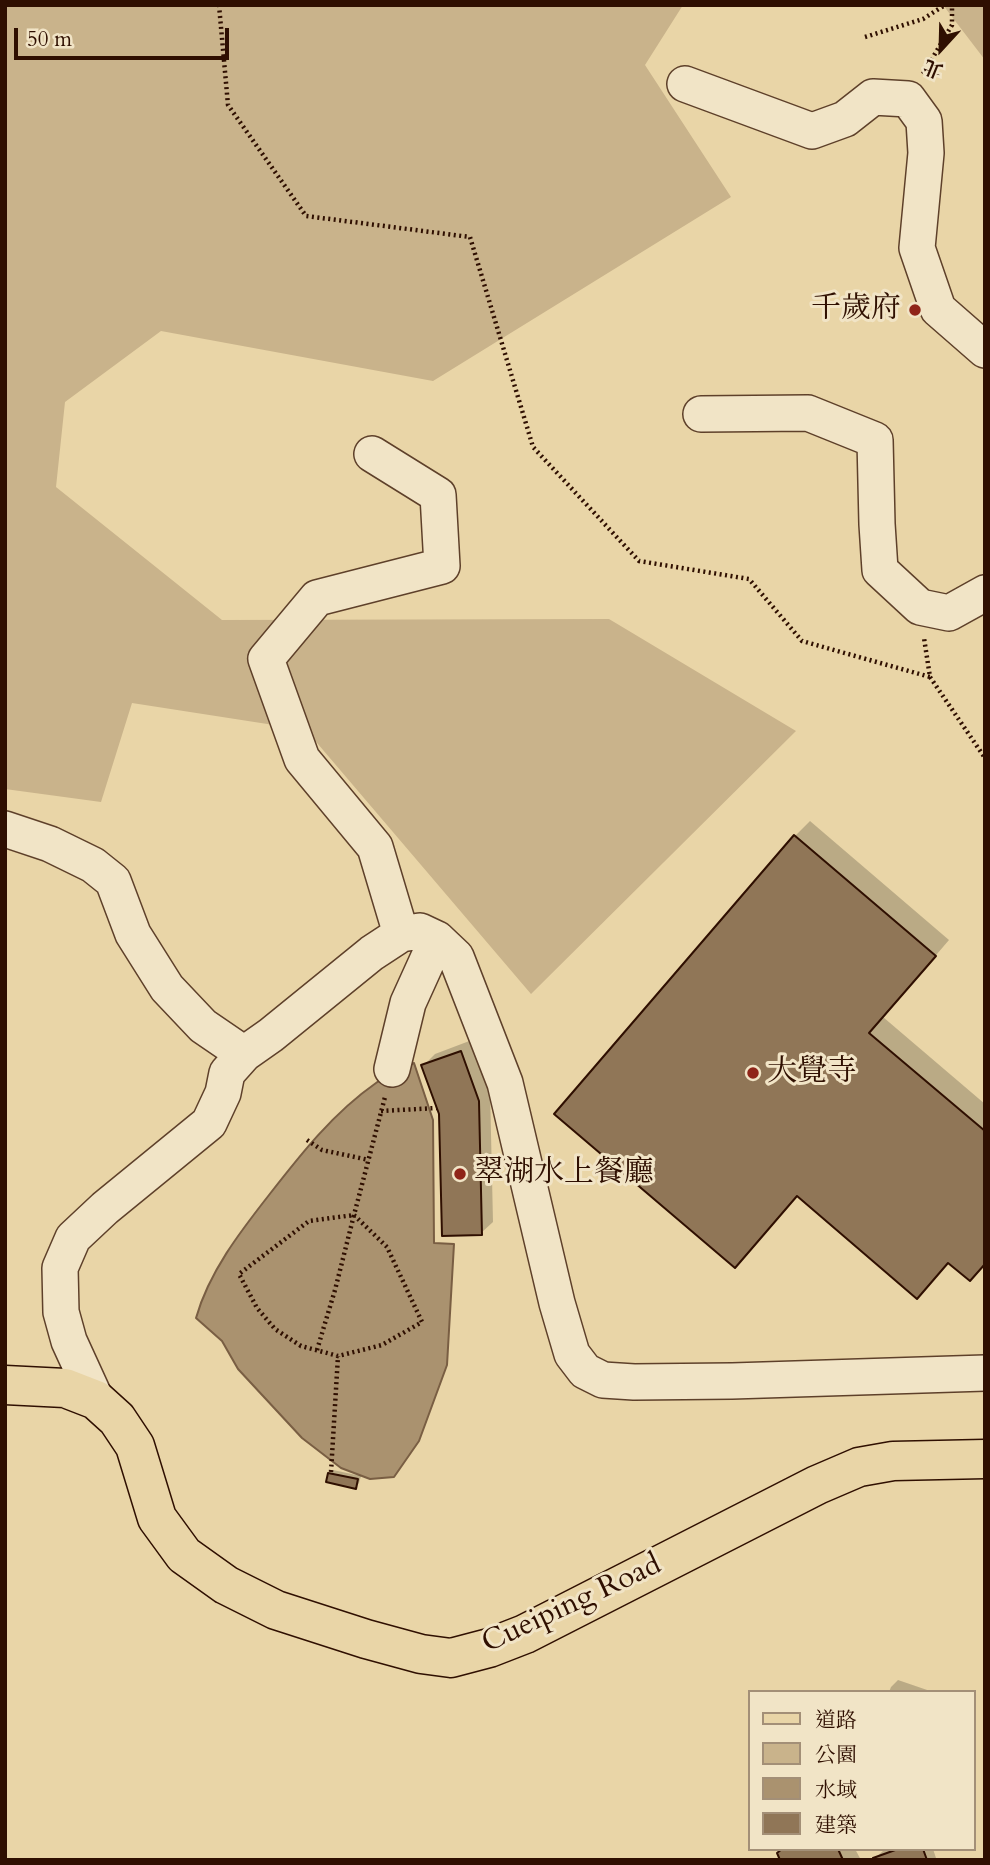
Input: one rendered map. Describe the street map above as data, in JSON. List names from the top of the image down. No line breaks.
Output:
{"streets":{"main road":["Cueiping Road"]},"places":["千歲府","大覺寺","翠湖水上餐廳"],"legend":["道路","公園","水域","建築"],"scale_bar":"50 m","north":"bottom"}
